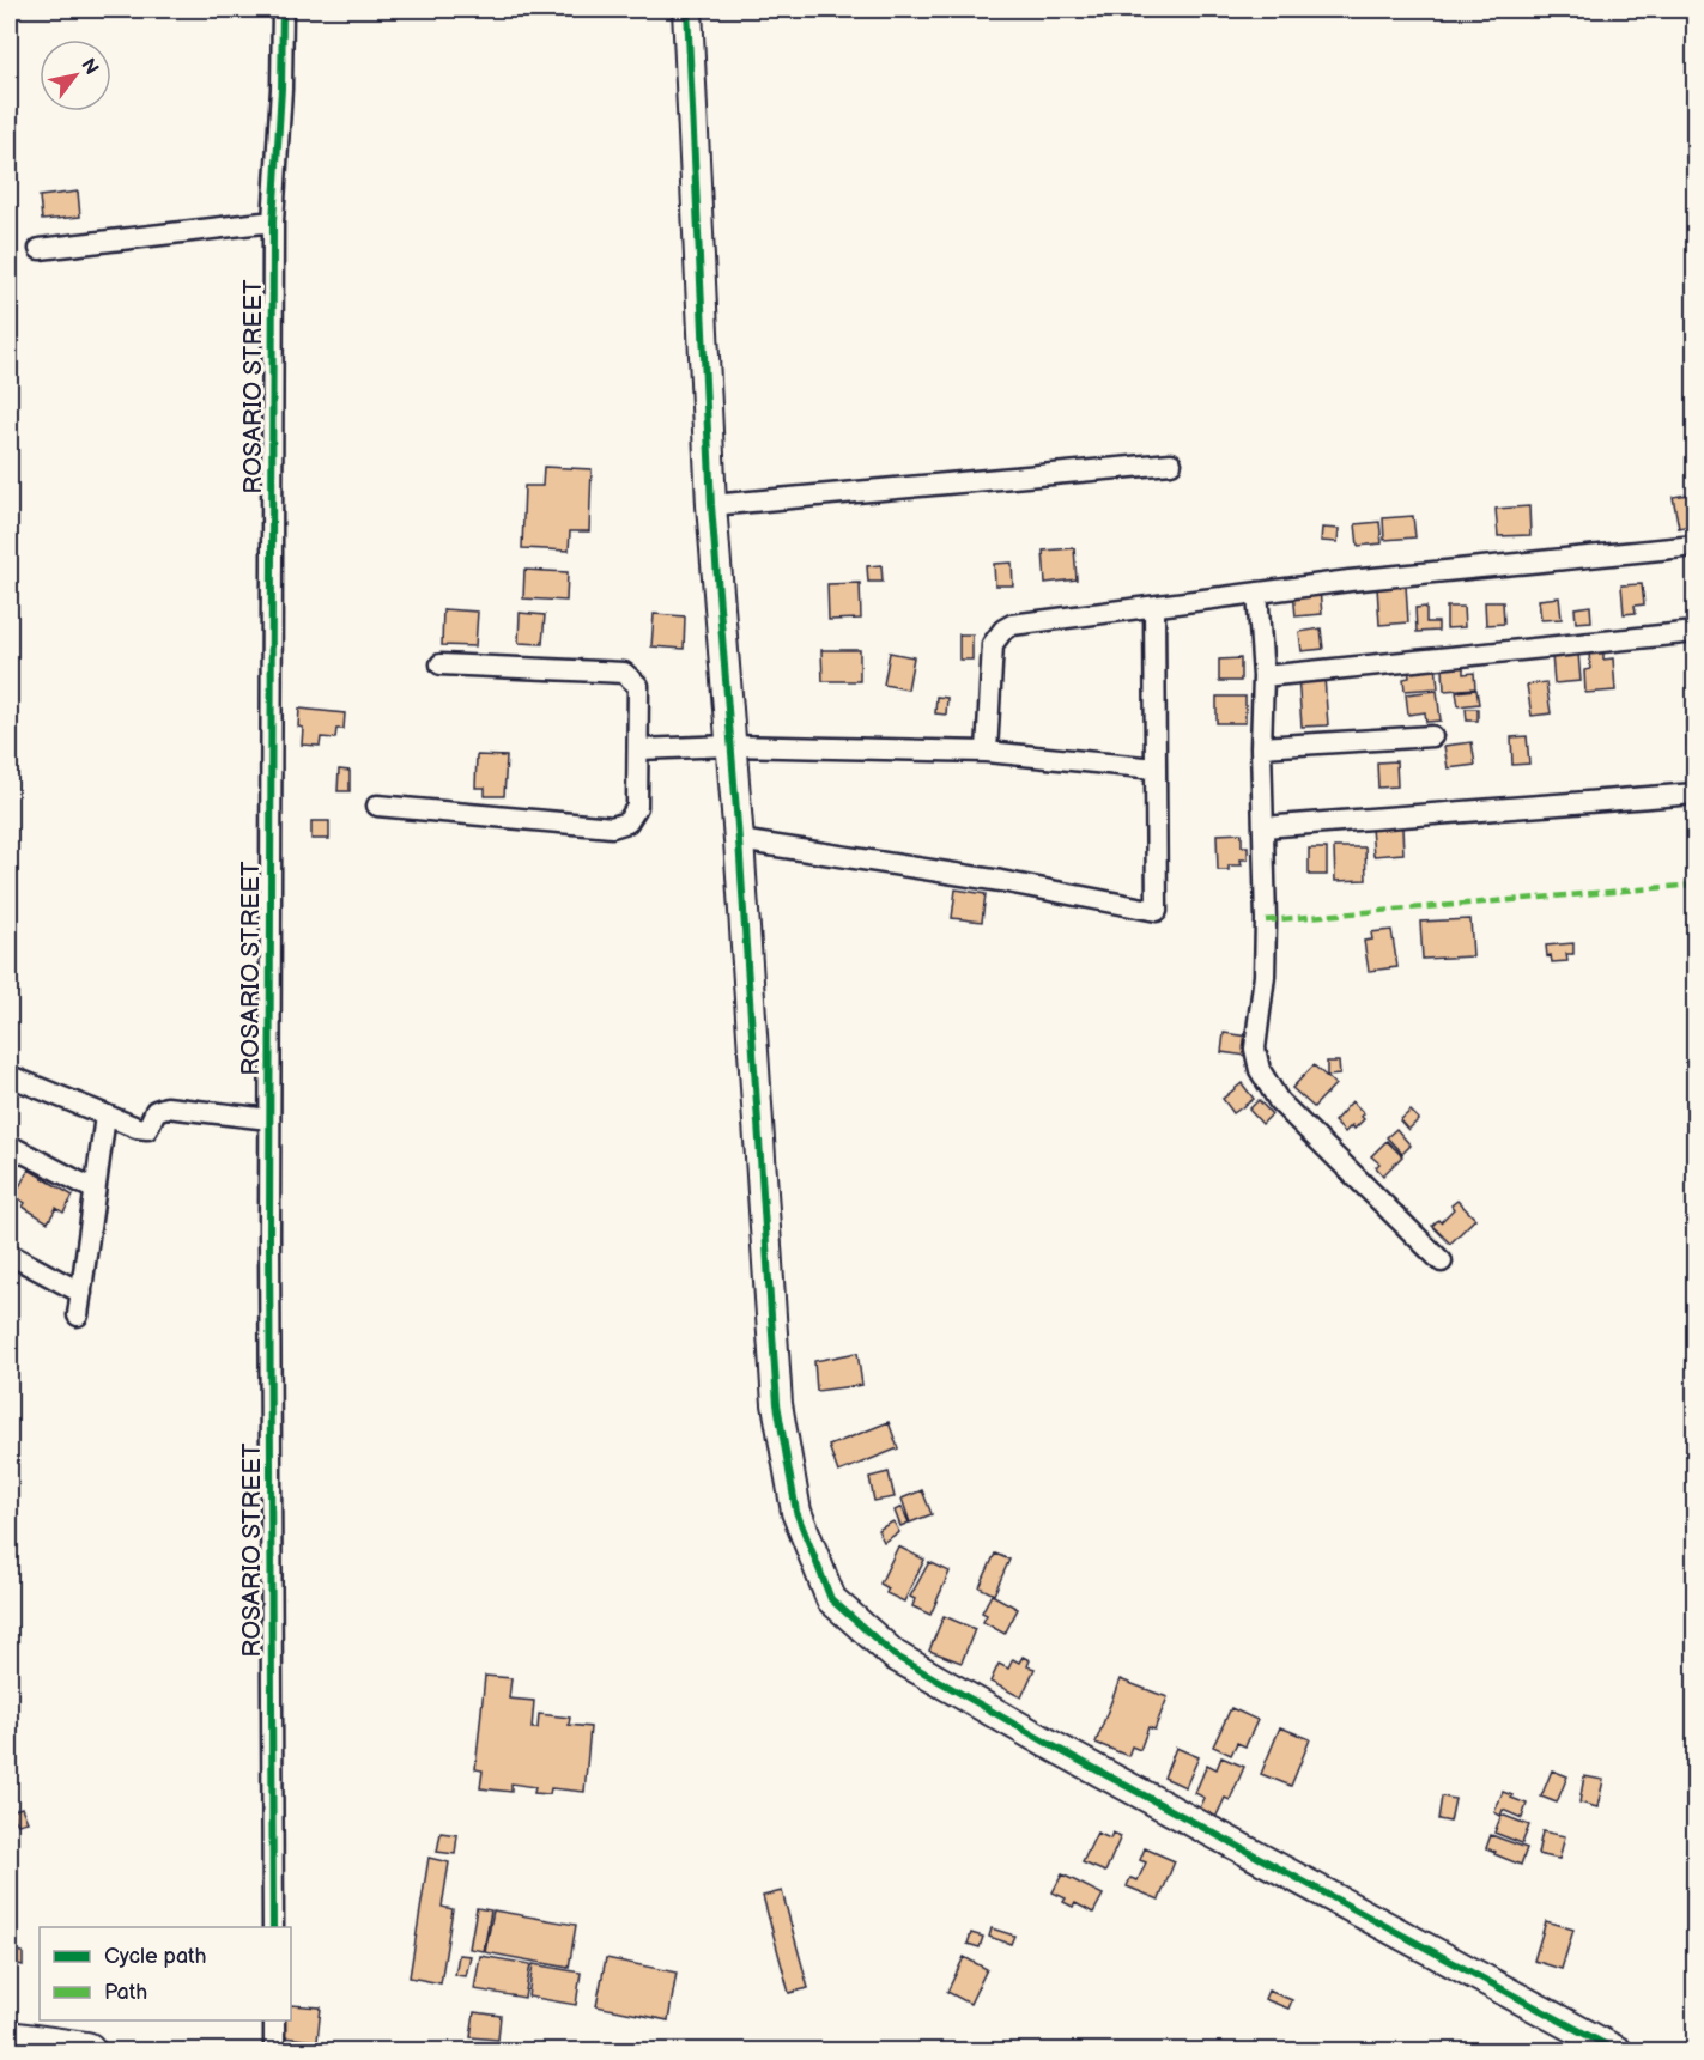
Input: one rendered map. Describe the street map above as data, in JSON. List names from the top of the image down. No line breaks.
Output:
{"streets":{"street":["ROSARIO STREET"]},"legend":["Cycle path","Path"],"north":"top right"}
